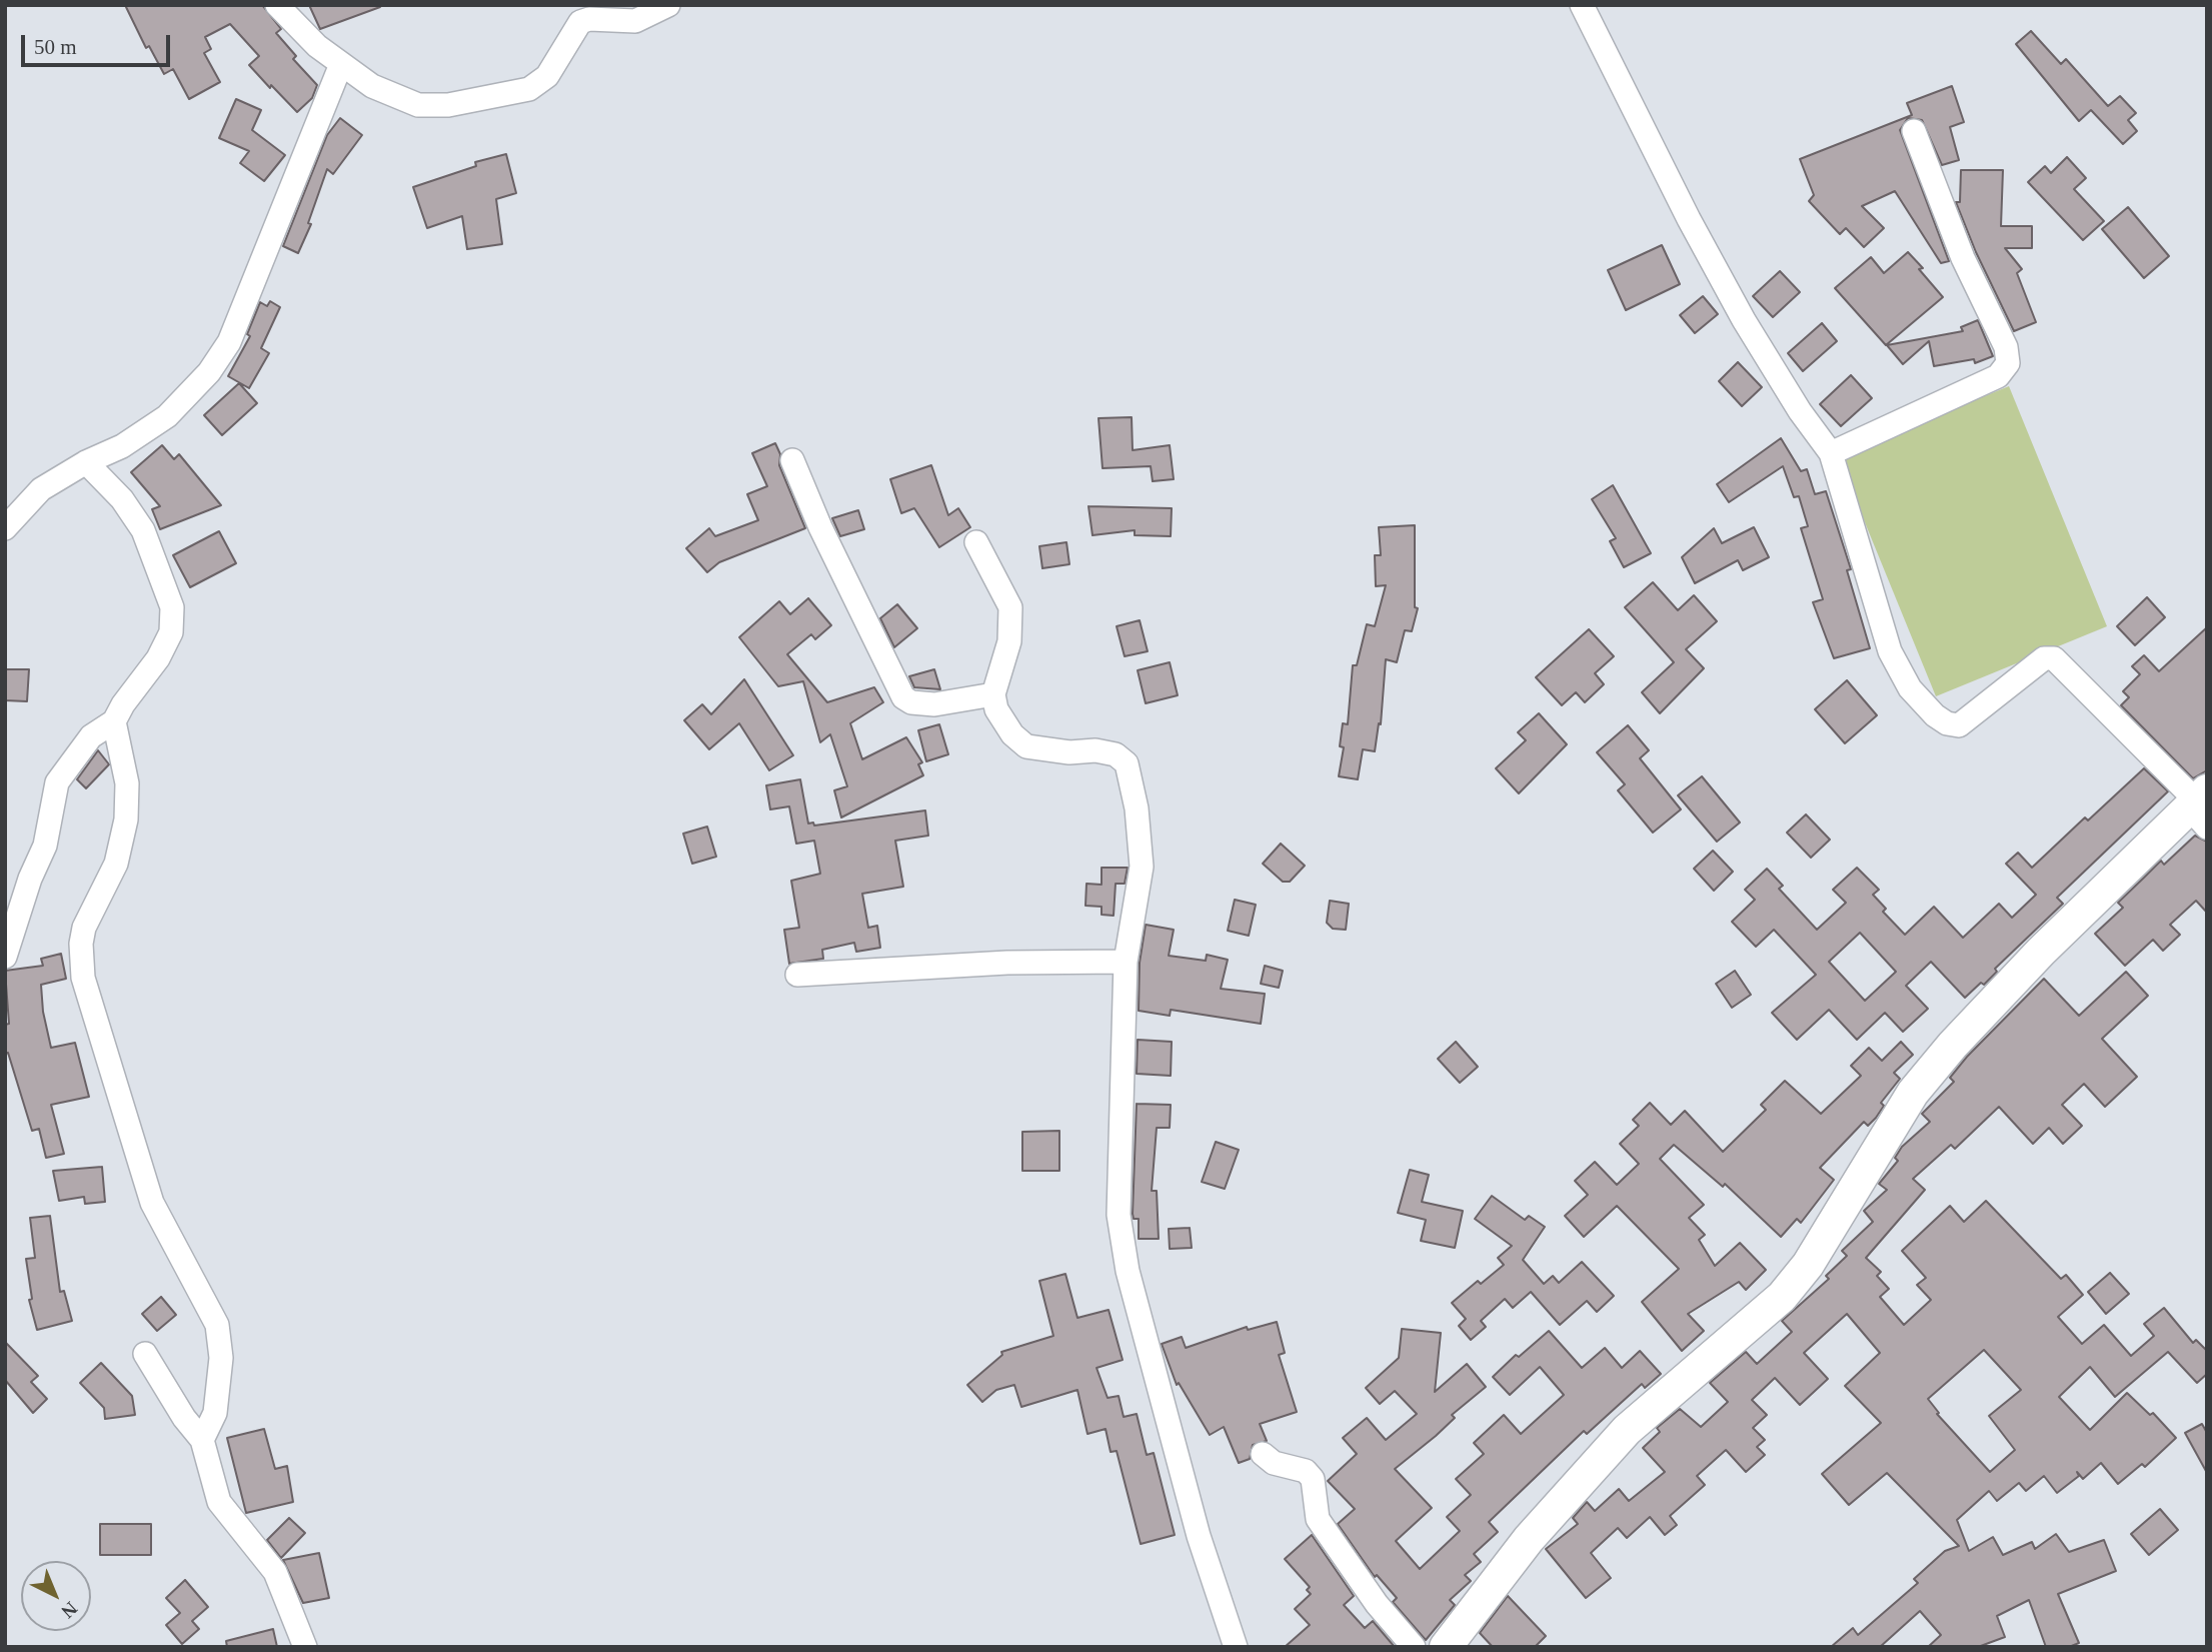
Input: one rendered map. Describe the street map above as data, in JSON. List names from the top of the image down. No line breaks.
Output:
{"scale_bar":"50 m","north":"bottom right"}
